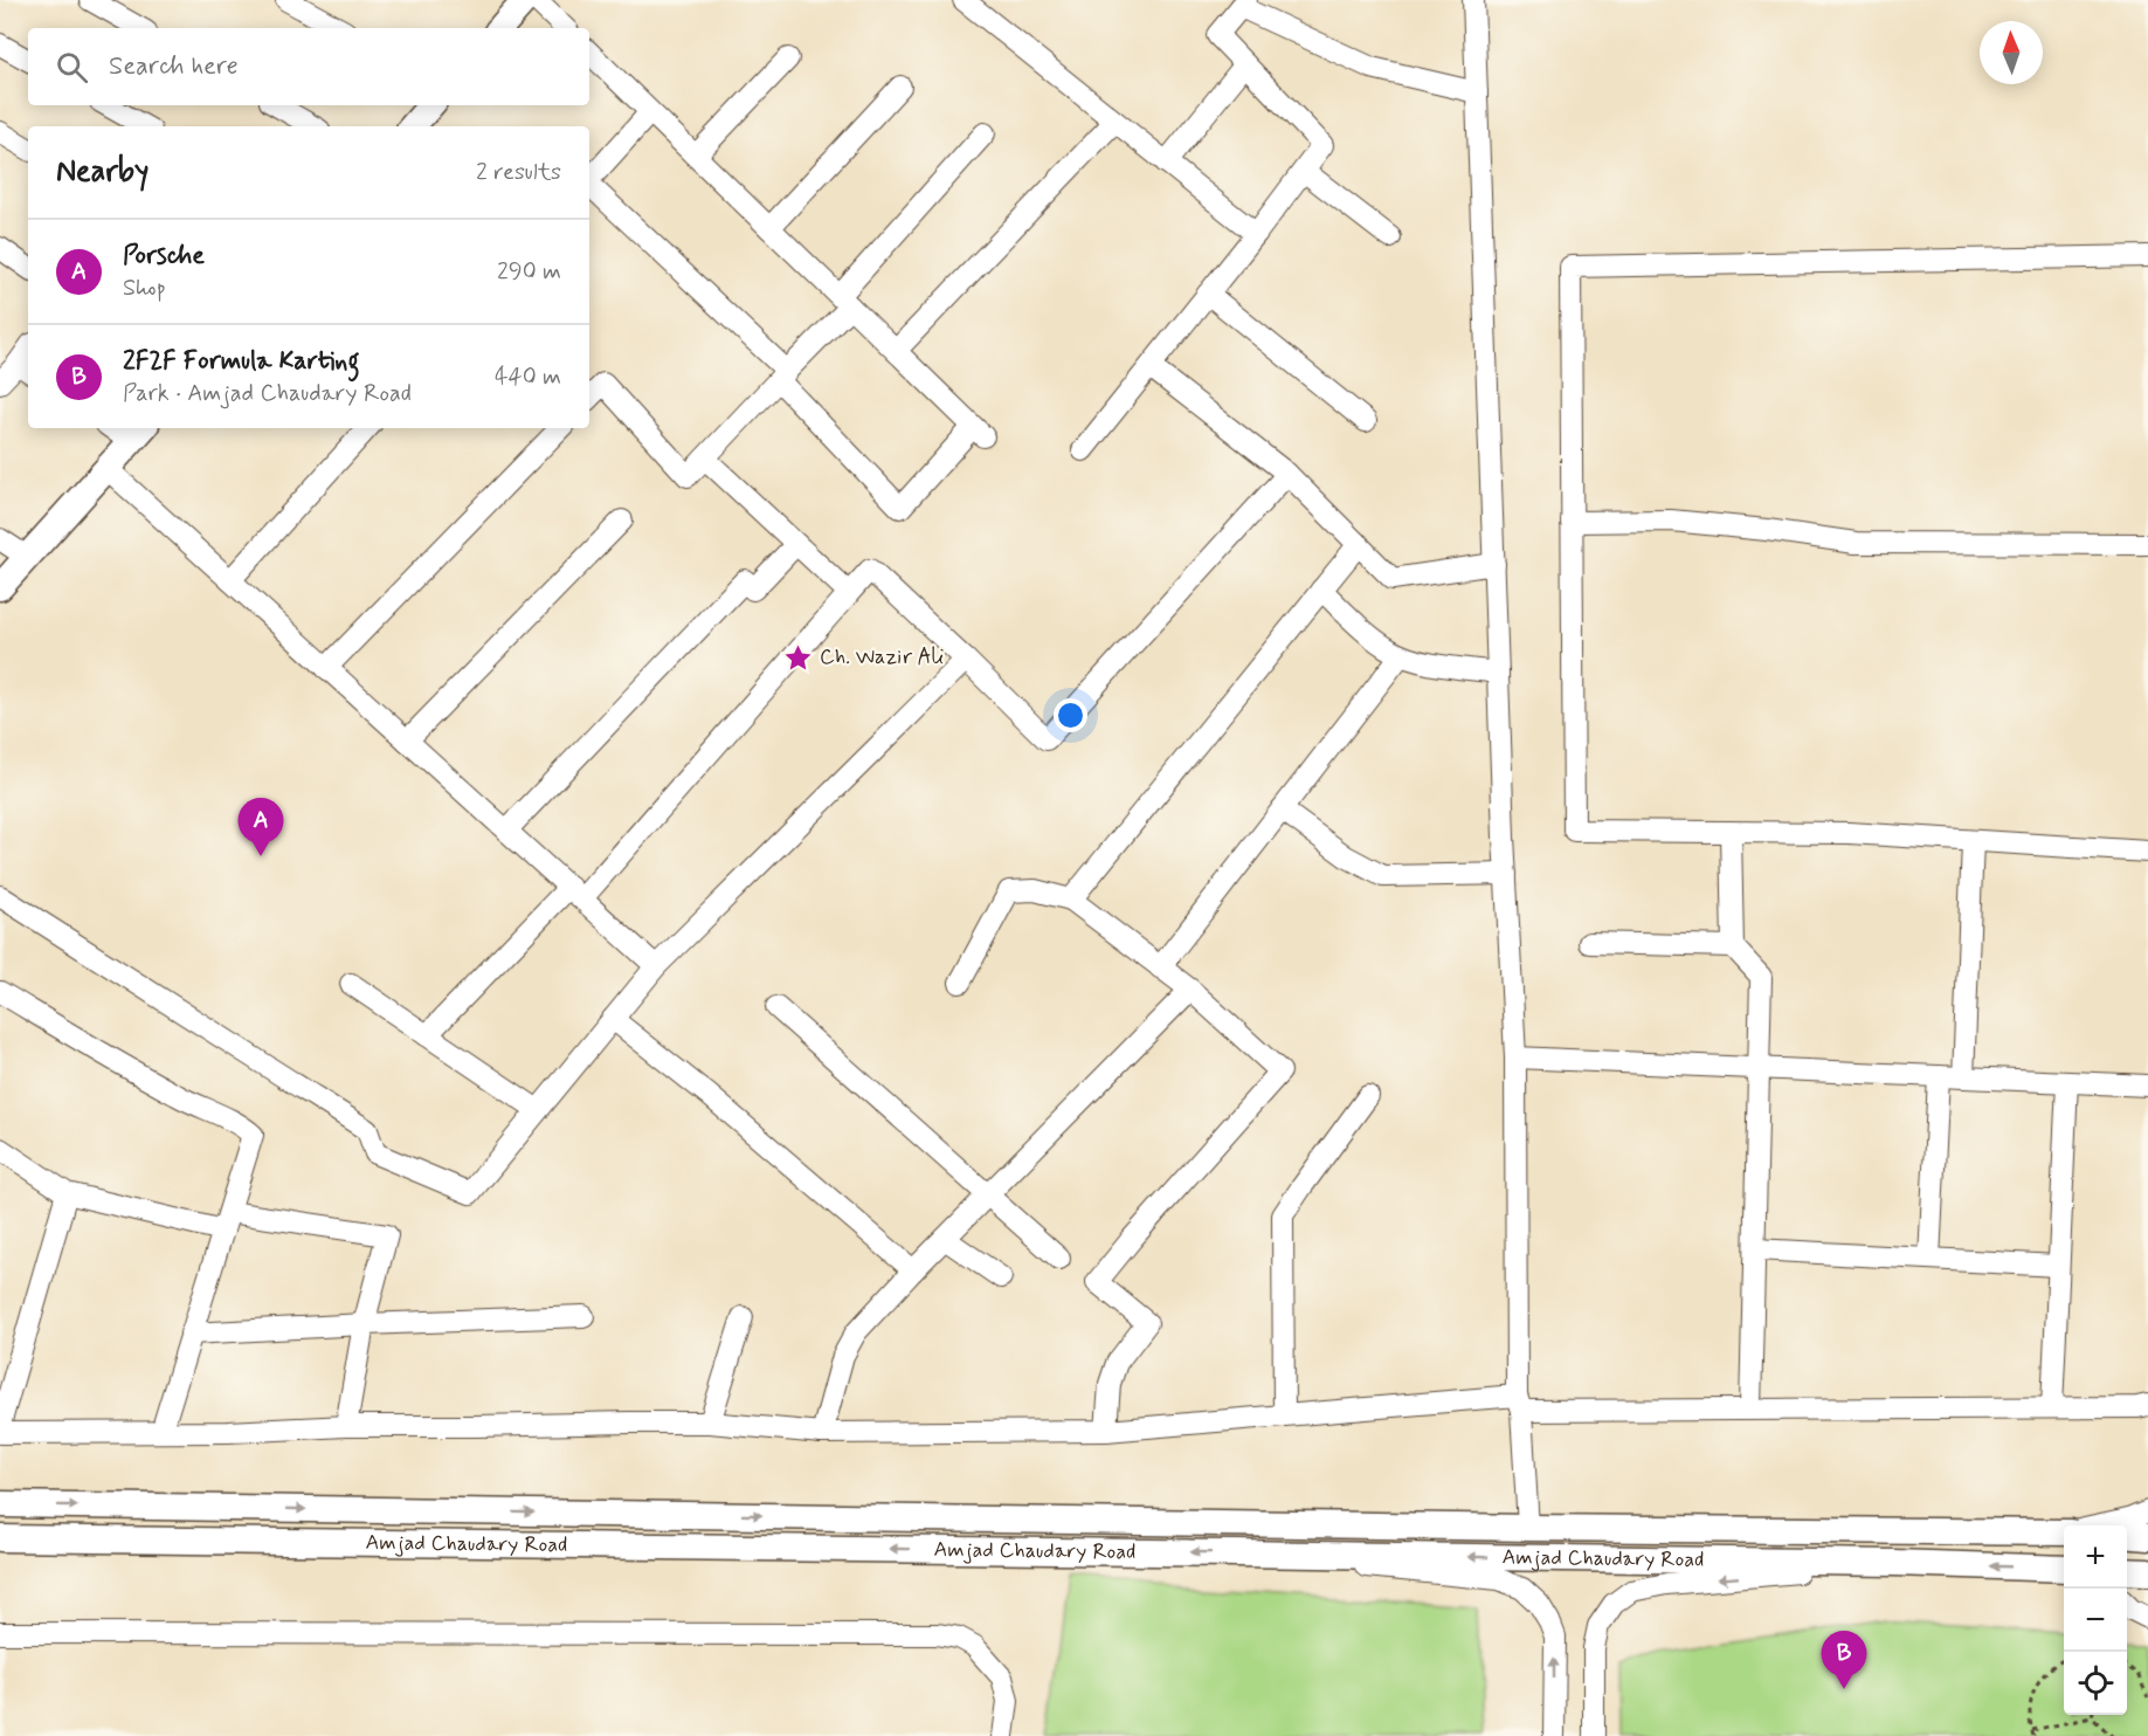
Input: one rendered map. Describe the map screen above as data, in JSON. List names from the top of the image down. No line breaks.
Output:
{"streets":{"main road":["Amjad Chaudary Road"]},"places":{"place":["Ch. Wazir Ali"]},"north":"top","page":{"search":"Search here","heading":["Nearby","2 results"],"list":[{"mark":"A","name":"Porsche","note":"Shop","value":"290 m"},{"mark":"B","name":"2F2F Formula Karting","note":"Park · Amjad Chaudary Road","value":"440 m"}],"pins":["A","B"],"map_buttons":["+","−"]}}
